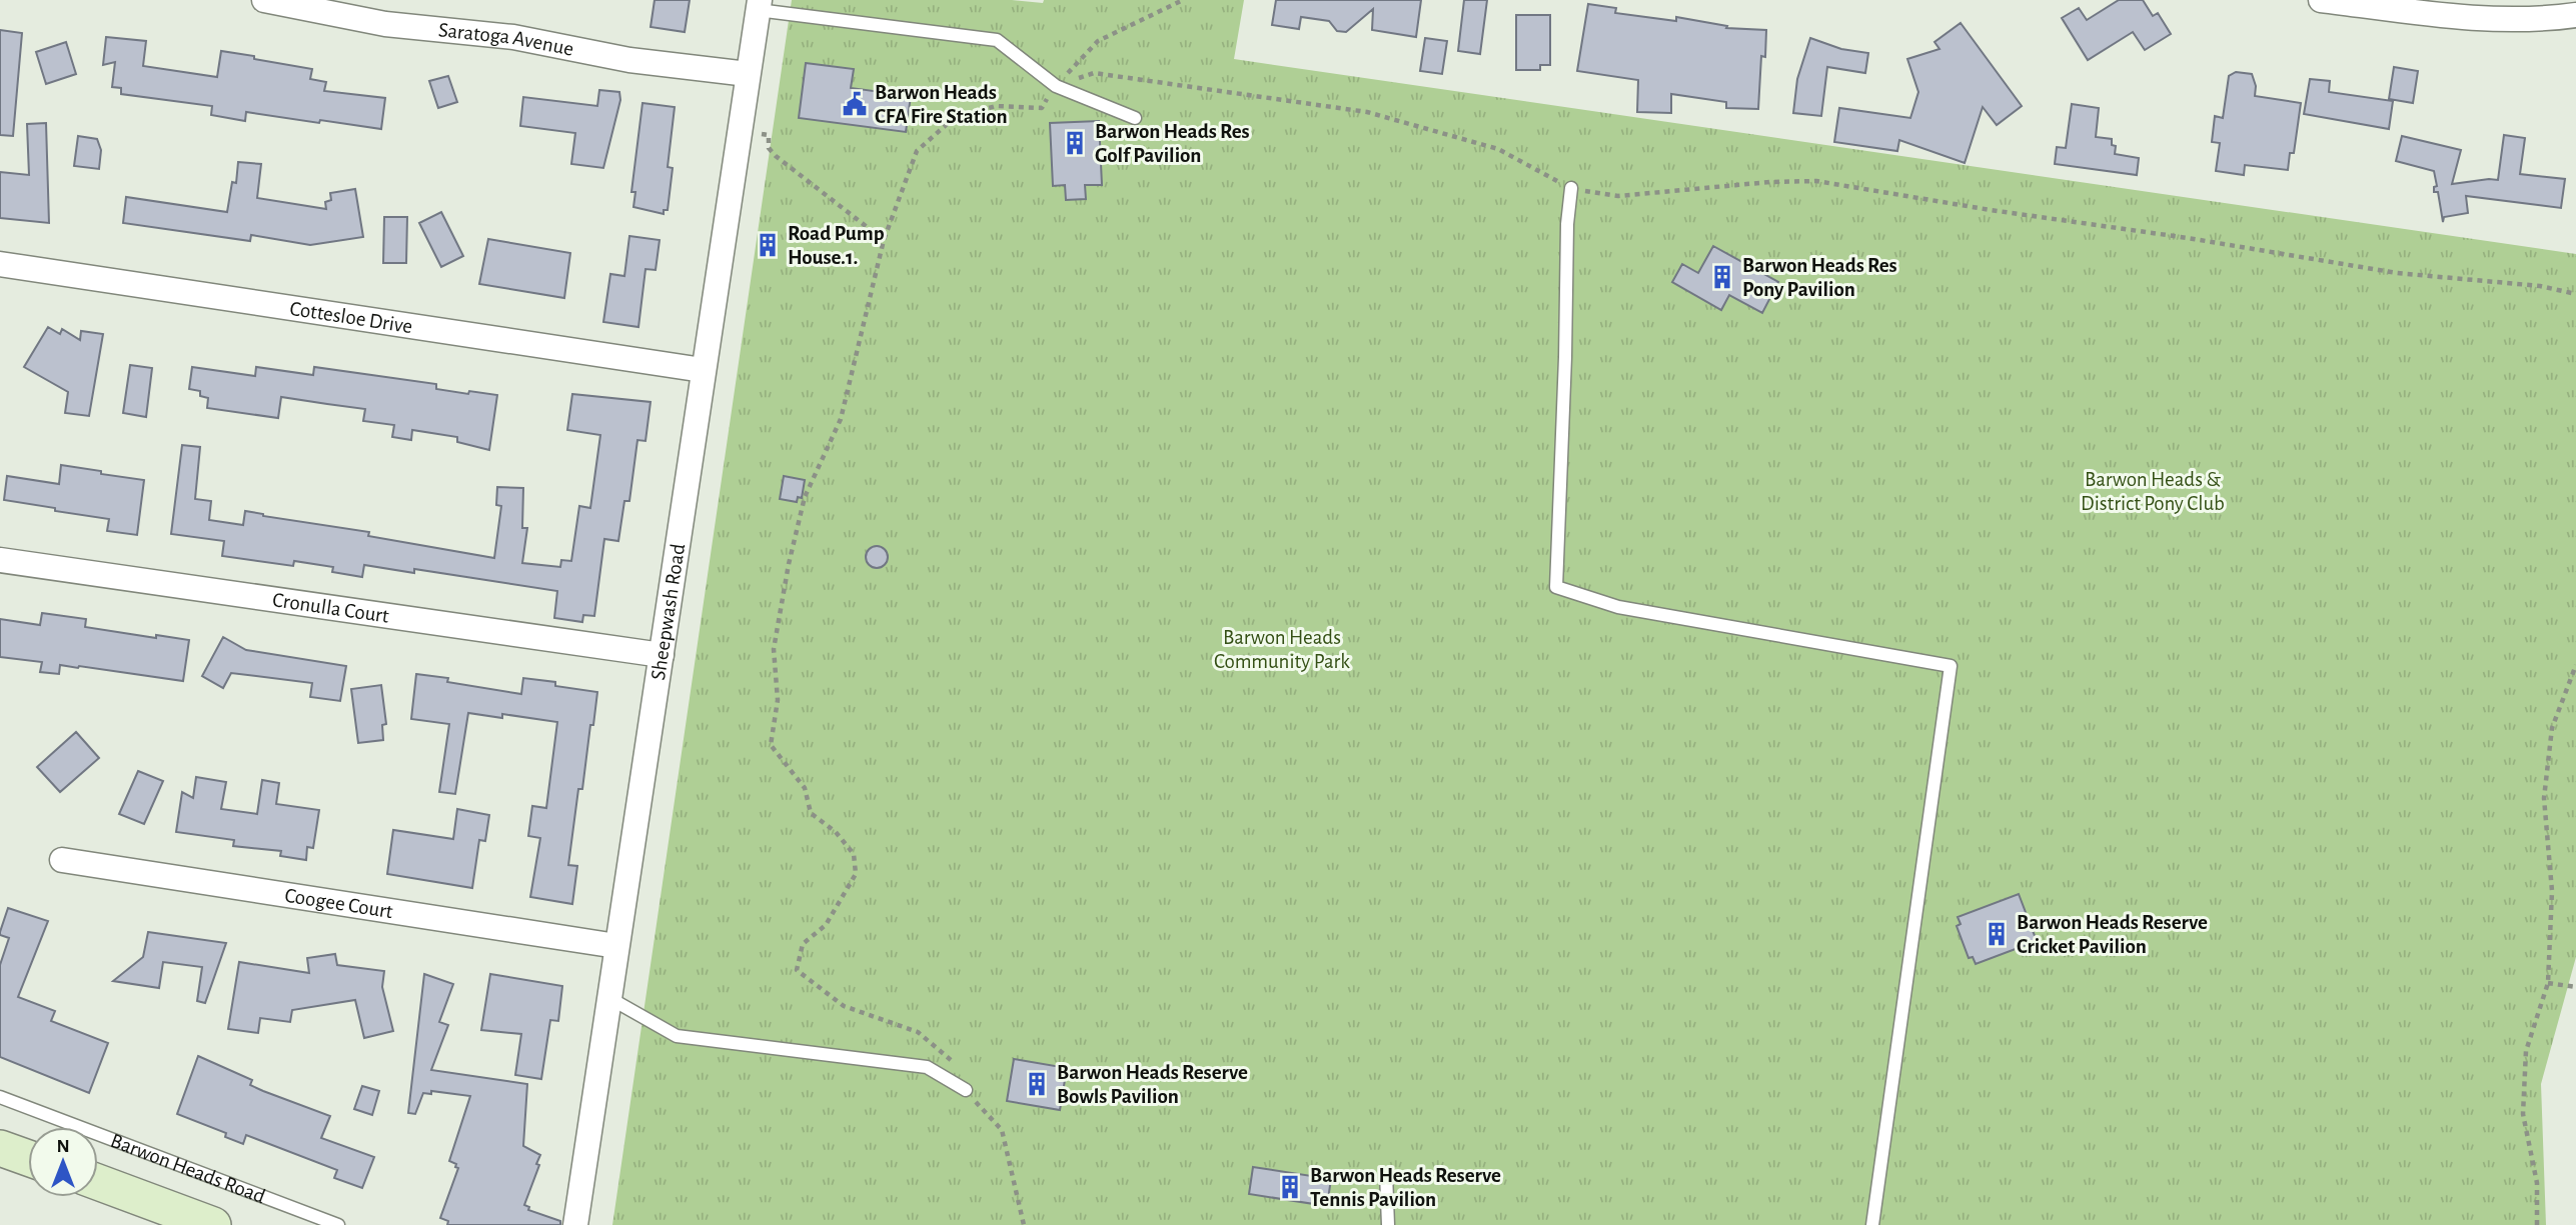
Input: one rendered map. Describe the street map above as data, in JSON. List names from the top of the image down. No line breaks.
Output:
{"streets":{"street":["Saratoga Avenue","Cottesloe Drive","Cronulla Court","Sheepwash Road","Coogee Court"],"lane":["Barwon Heads Road"]},"crossings":[["Saratoga Avenue","Sheepwash Road"],["Cottesloe Drive","Sheepwash Road"],["Cronulla Court","Sheepwash Road"],["Sheepwash Road","Coogee Court"]],"parks":["Barwon Heads & District Pony Club","Barwon Heads Community Park"],"places":{"public building":["Barwon Heads CFA Fire Station"],"building":["Barwon Heads Res Golf Pavilion","Road Pump House.1.","Barwon Heads Res Pony Pavilion","Barwon Heads Reserve Cricket Pavilion","Barwon Heads Reserve Bowls Pavilion","Barwon Heads Reserve Tennis Pavilion"]},"north":"top"}
